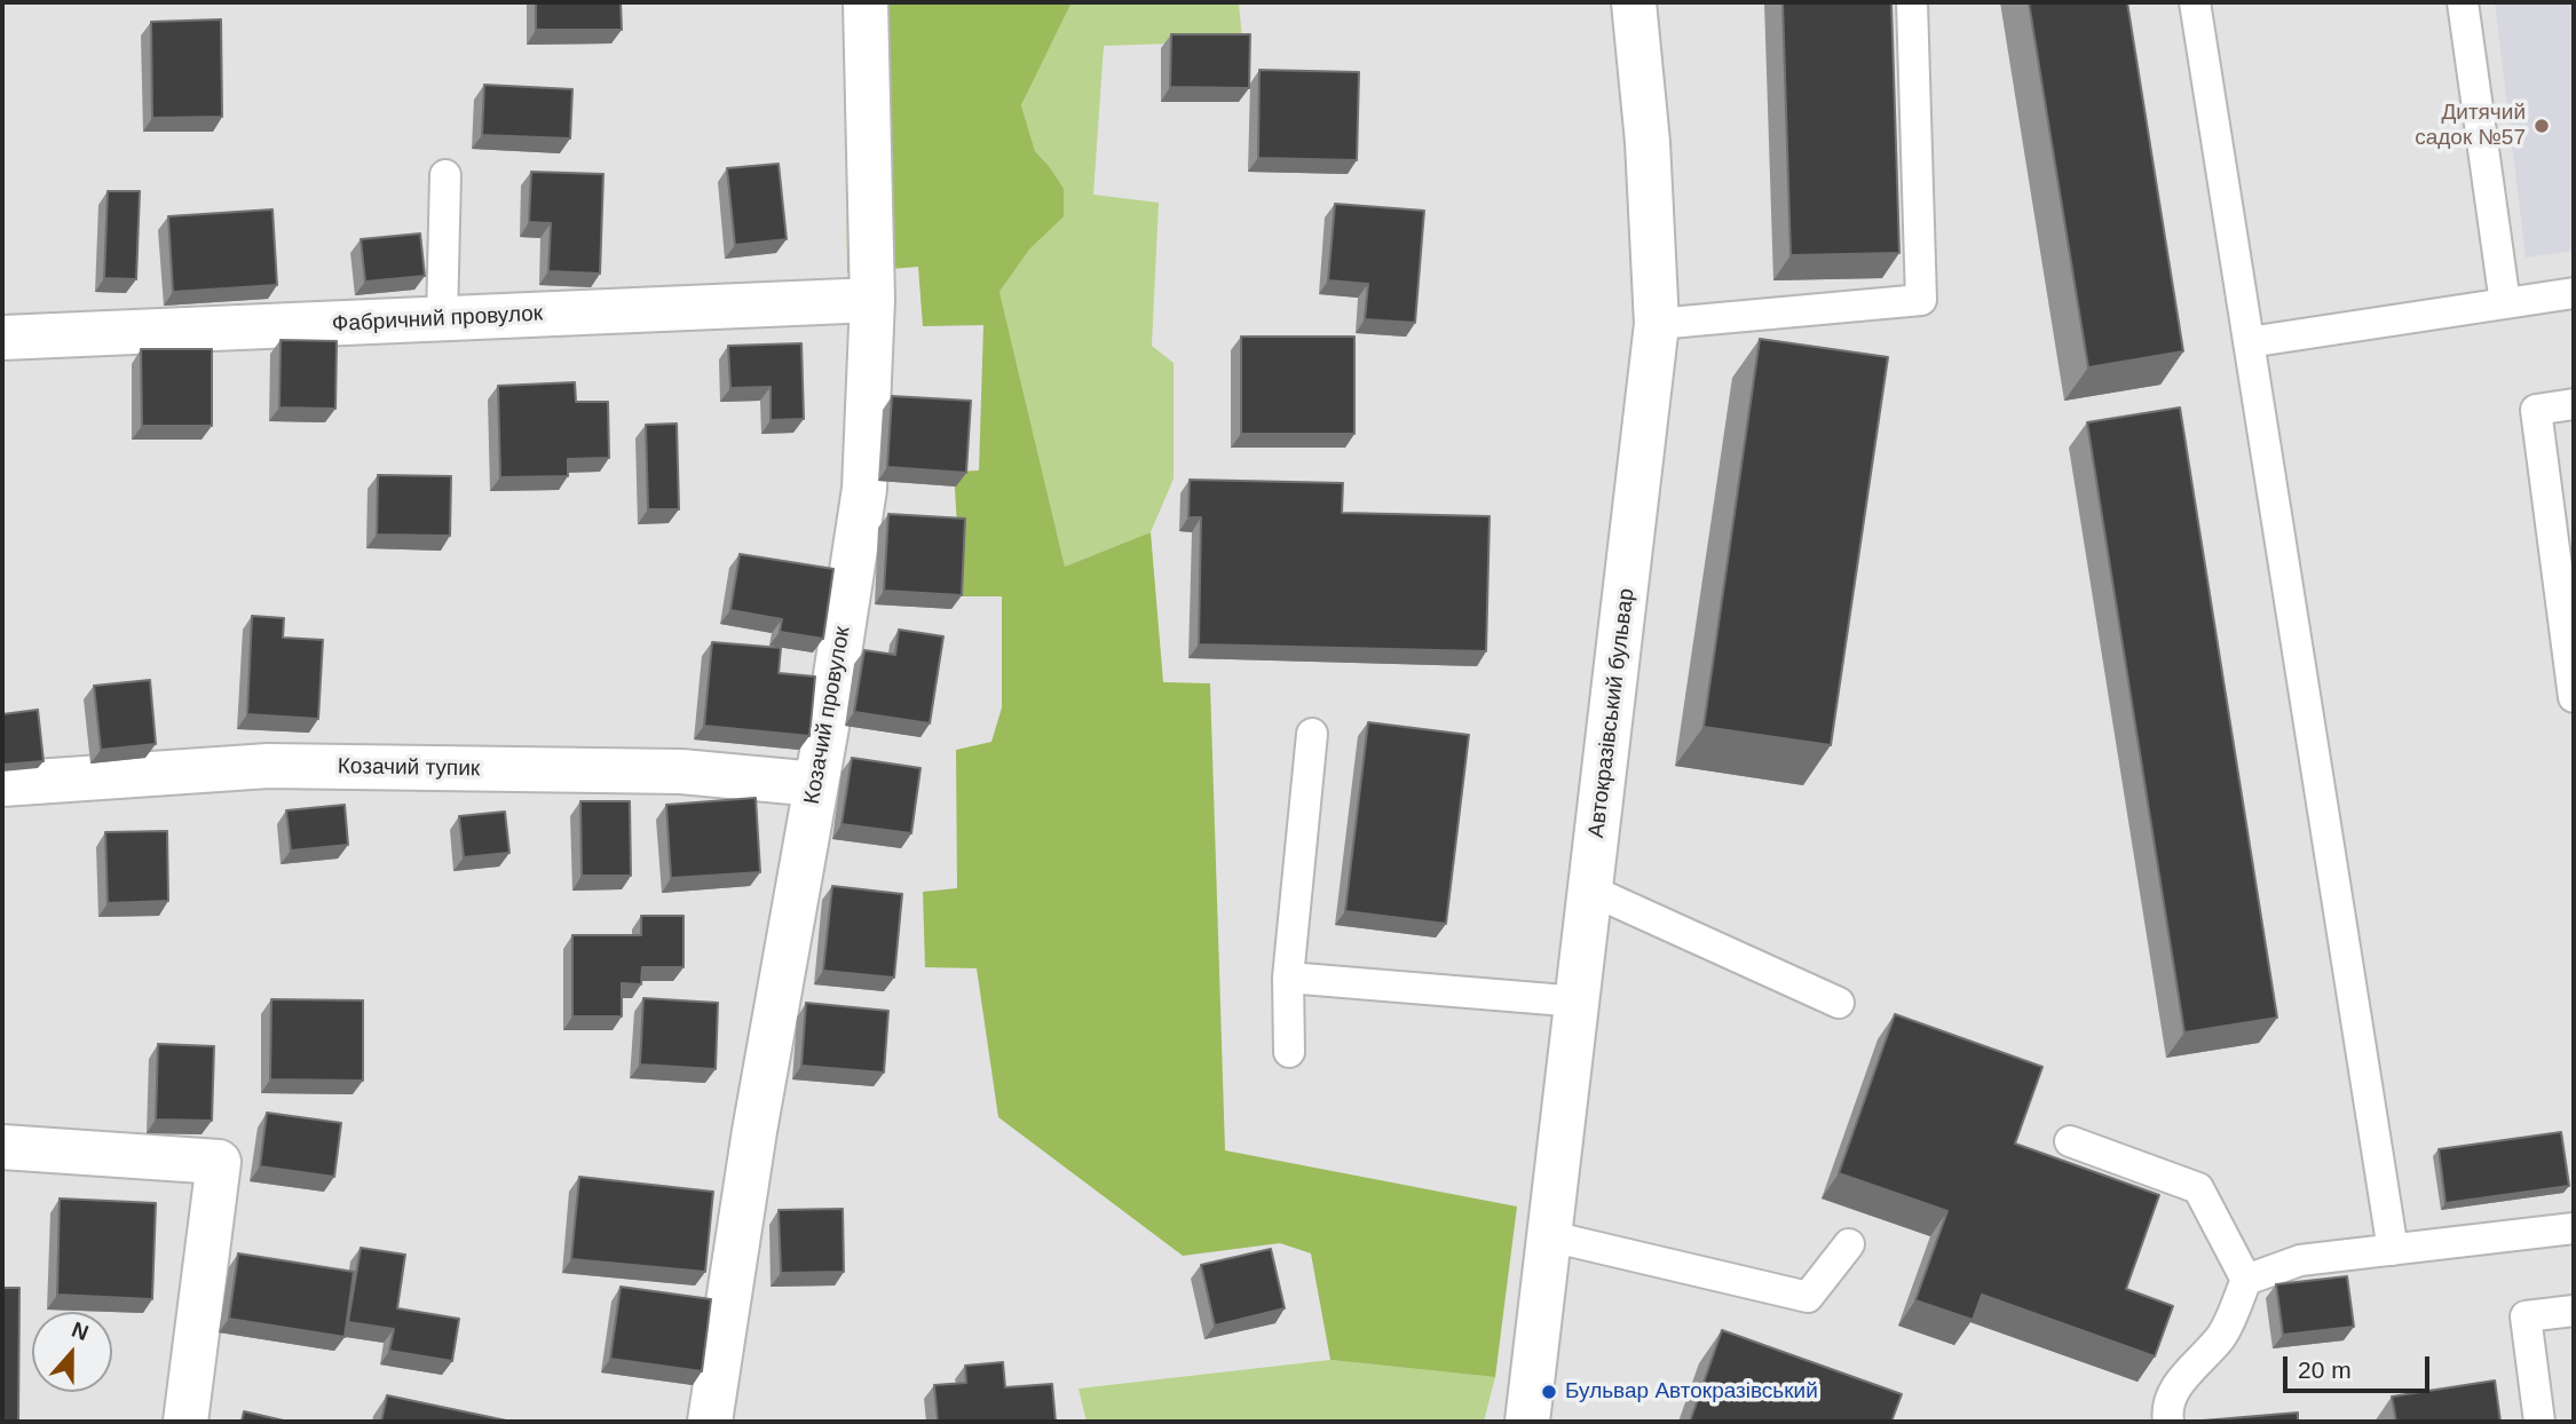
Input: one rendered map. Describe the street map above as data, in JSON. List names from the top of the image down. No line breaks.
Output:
{"streets":{"street":["Фабричний провулок","Автокразівський бульвар","Козачий провулок","Козачий тупик"]},"crossings":[["Фабричний провулок","Козачий провулок"],["Козачий провулок","Козачий тупик"]],"places":["Дитячий садок №57","Бульвар Автокразівський"],"scale_bar":"20 m","north":"top"}
